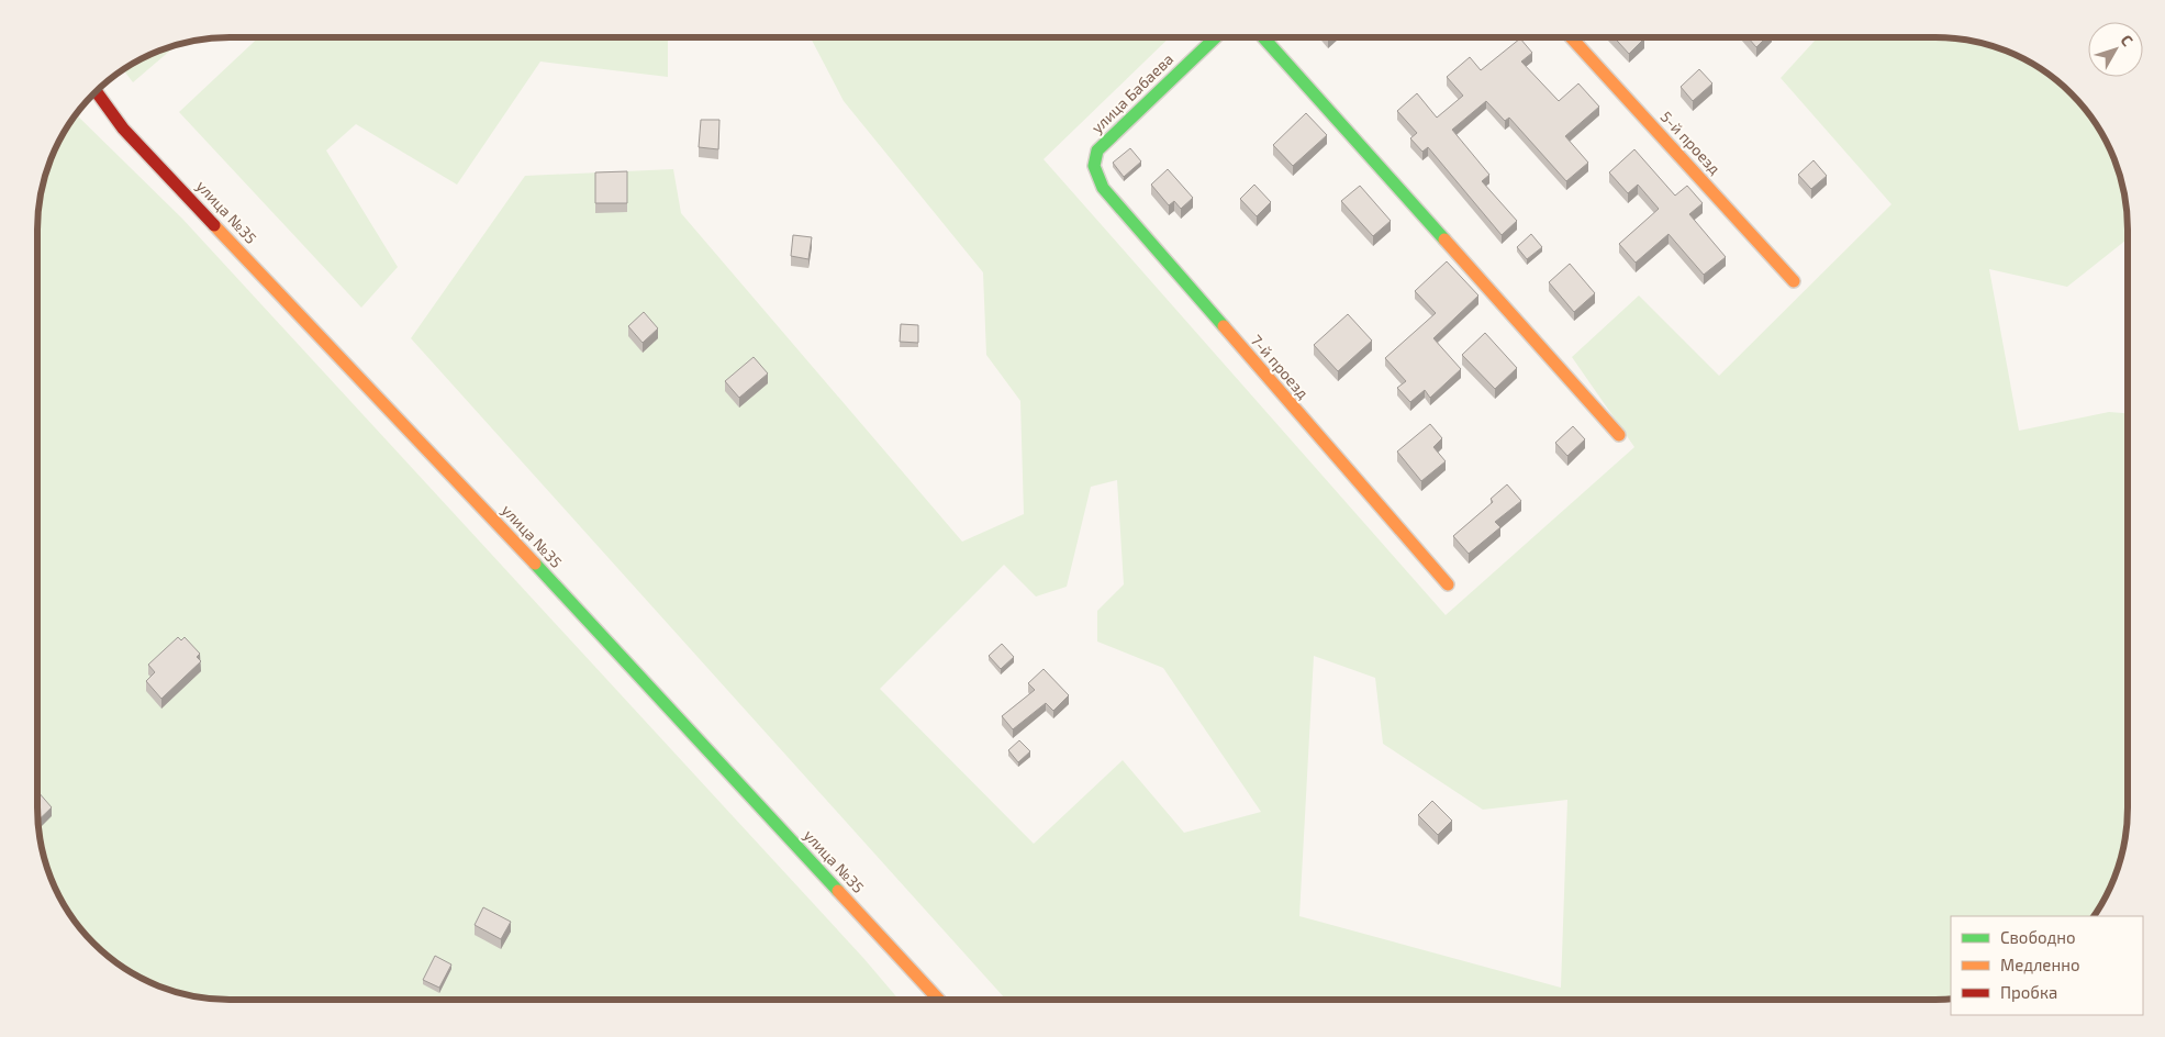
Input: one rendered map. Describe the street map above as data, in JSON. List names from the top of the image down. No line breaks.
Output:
{"streets":{"street":["улица Бабаева","5-й проезд","улица №35","7-й проезд"]},"crossings":[["улица Бабаева","7-й проезд"]],"legend":["Свободно","Медленно","Пробка"],"north":"top right"}
